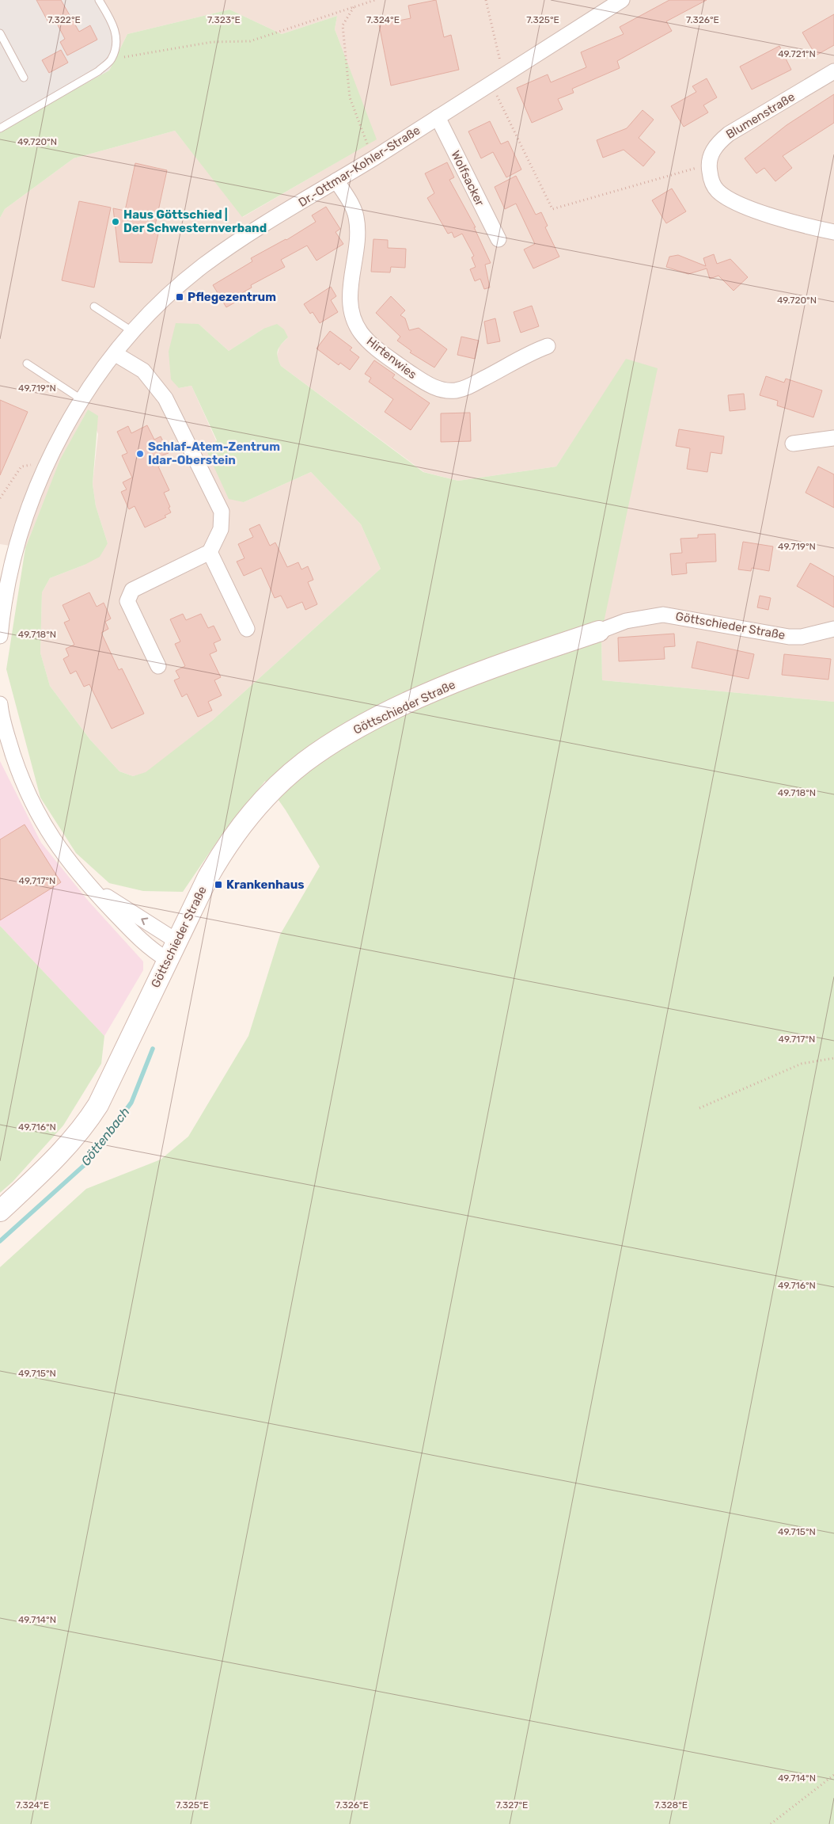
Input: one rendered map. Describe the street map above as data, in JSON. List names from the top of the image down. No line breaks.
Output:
{"streets":{"street":["Blumenstraße","Dr.-Ottmar-Kohler-Straße","Wolfsacker","Hirtenwies","Göttschieder Straße"]},"crossings":[["Dr.-Ottmar-Kohler-Straße","Wolfsacker"],["Dr.-Ottmar-Kohler-Straße","Hirtenwies"]],"water":["Göttenbach"],"places":{"other":["Haus Göttschied | Der Schwesternverband","Schlaf-Atem-Zentrum Idar-Oberstein"],"transit":["Pflegezentrum","Krankenhaus"]},"coordinates":["7.322°E","7.323°E","7.324°E","7.325°E","7.326°E","49.721°N","49.720°N","49.719°N","49.718°N","49.717°N","49.716°N","49.715°N","49.714°N","7.327°E","7.328°E"]}
